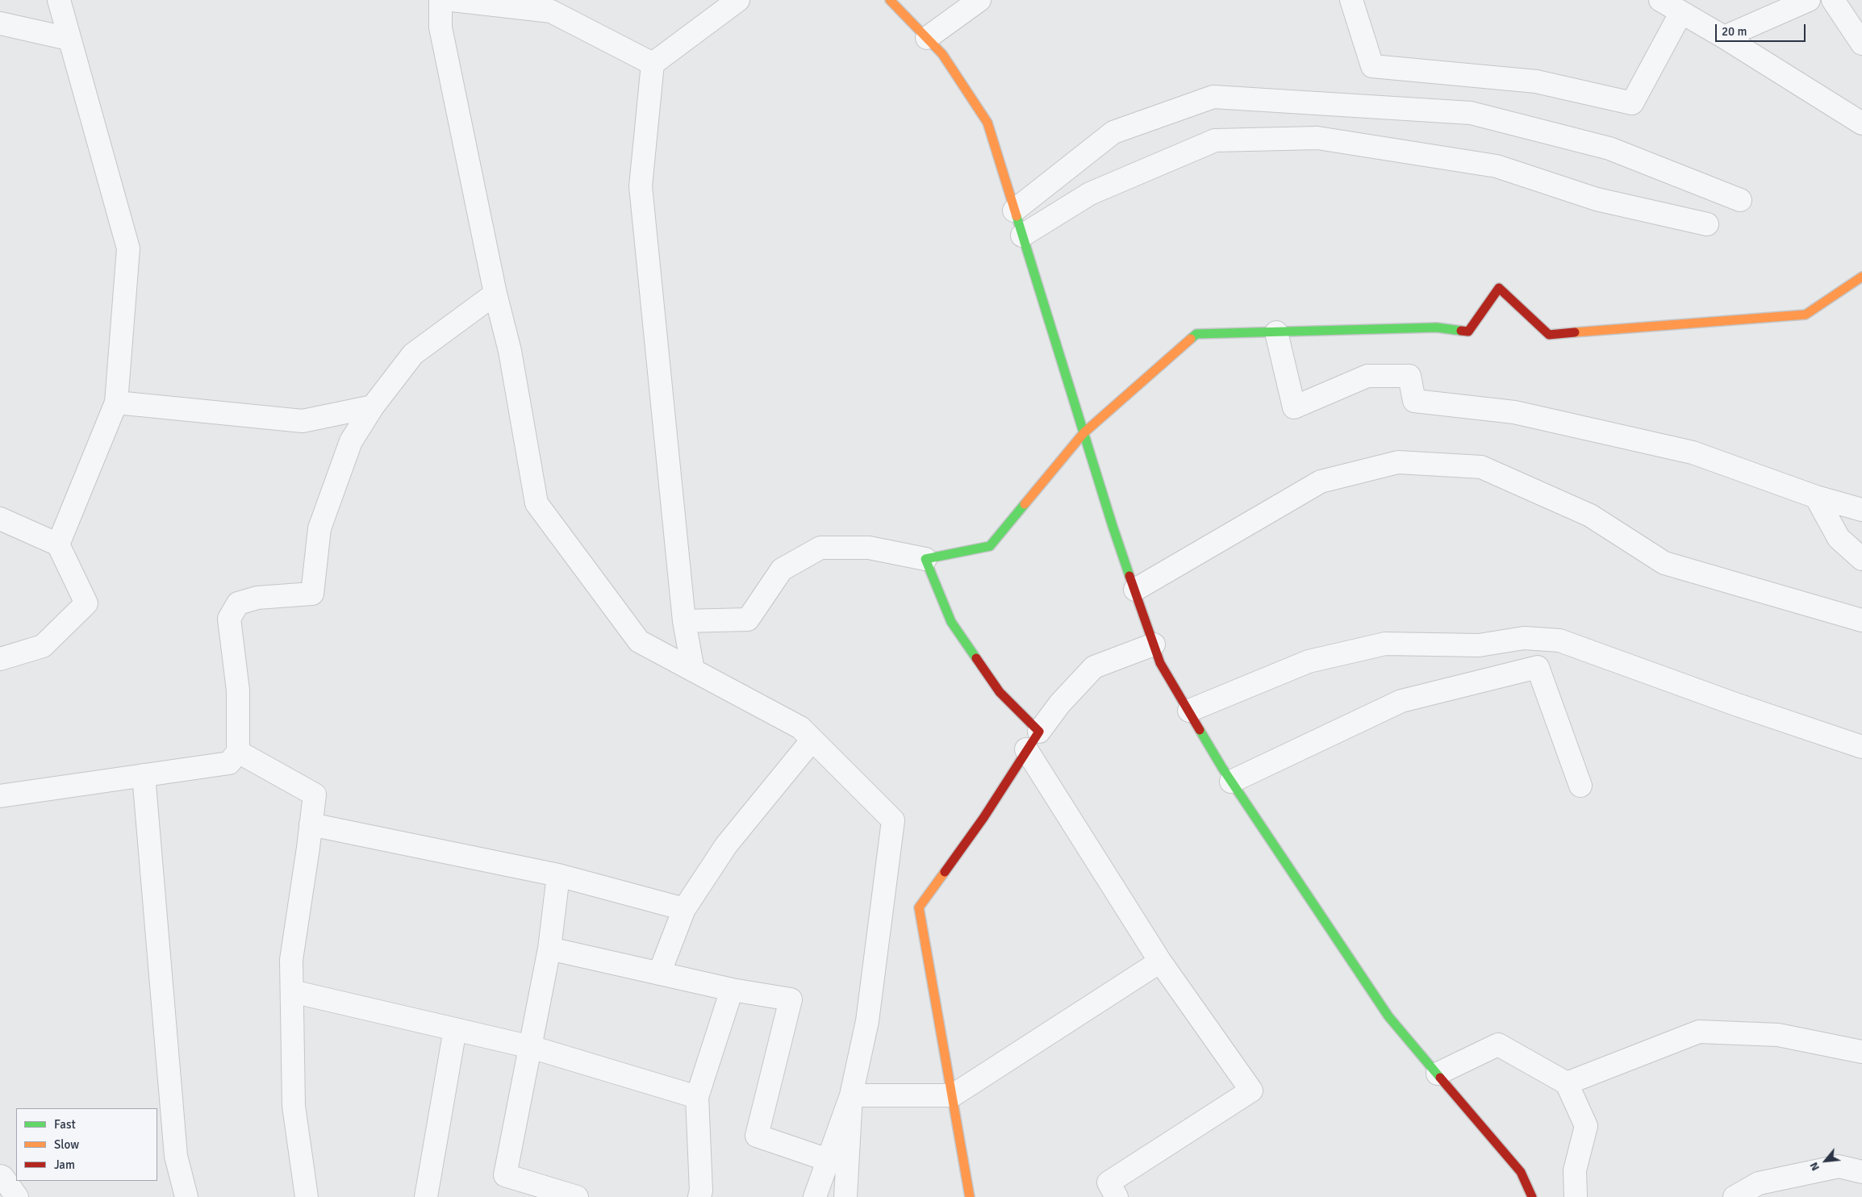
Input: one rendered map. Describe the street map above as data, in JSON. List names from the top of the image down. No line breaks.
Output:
{"legend":["Fast","Slow","Jam"],"scale_bar":"20 m","north":"bottom left"}
